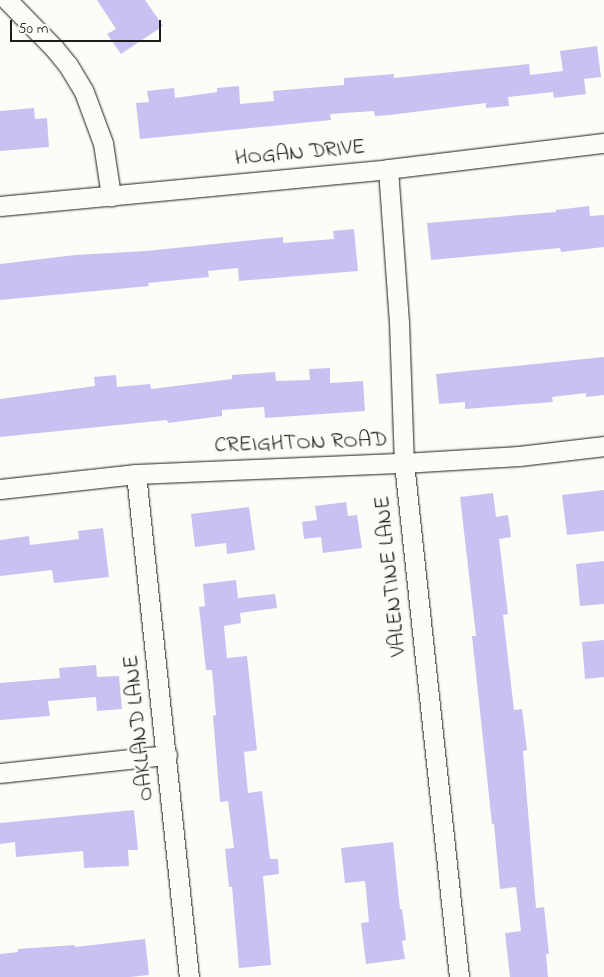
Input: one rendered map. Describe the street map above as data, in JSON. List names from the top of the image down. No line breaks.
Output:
{"streets":{"street":["HOGAN DRIVE","CREIGHTON ROAD","VALENTINE LANE","OAKLAND LANE"]},"crossings":[["HOGAN DRIVE","VALENTINE LANE"],["CREIGHTON ROAD","VALENTINE LANE"],["CREIGHTON ROAD","OAKLAND LANE"]],"scale_bar":"50 m"}
